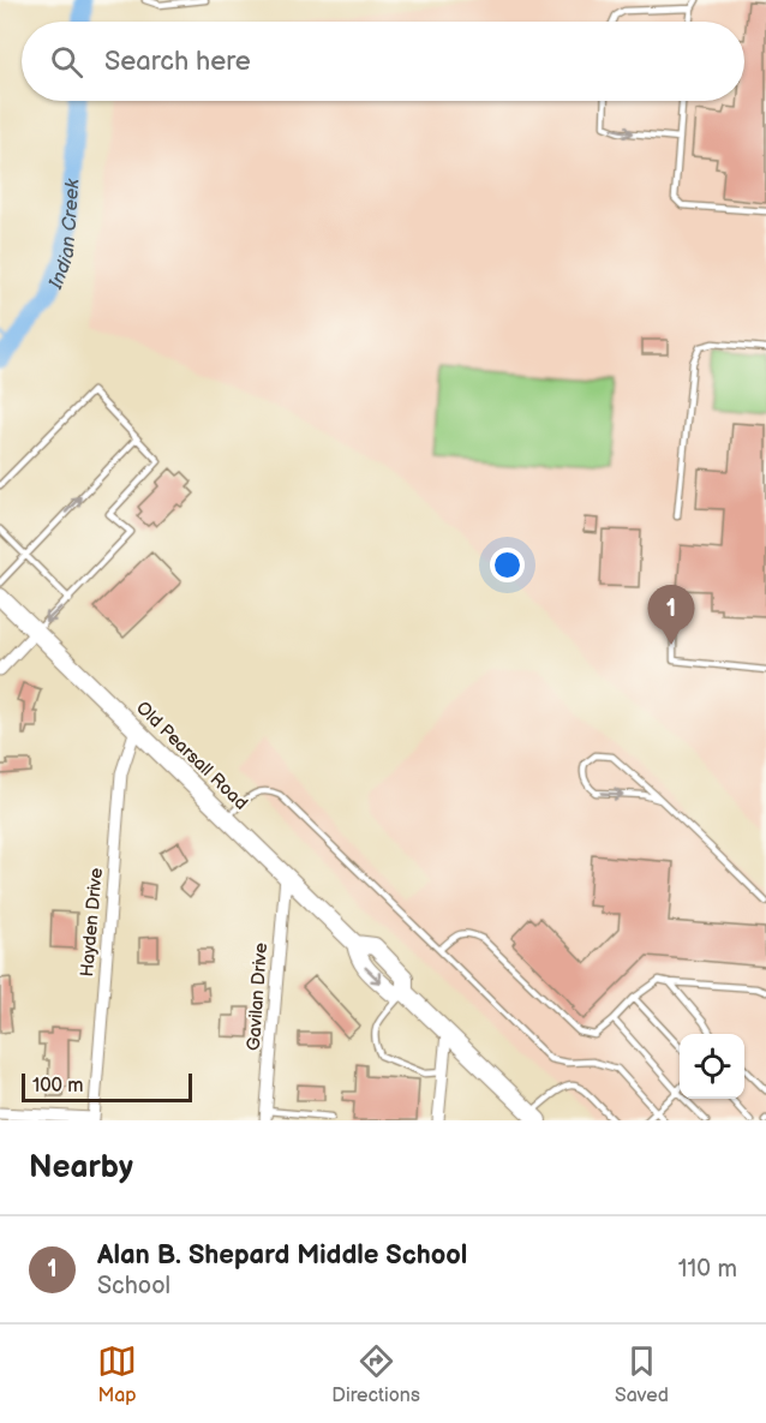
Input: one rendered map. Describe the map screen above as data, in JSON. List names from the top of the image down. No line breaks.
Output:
{"streets":{"main road":["Old Pearsall Road"],"street":["Hayden Drive","Gavilan Drive"]},"crossings":[["Old Pearsall Road","Hayden Drive"],["Old Pearsall Road","Gavilan Drive"]],"water":["Indian Creek"],"scale_bar":"100 m","page":{"search":"Search here","pins":"1","scale":"100 m","heading":"Nearby","list":[{"mark":"1","name":"Alan B. Shepard Middle School","note":"School","value":"110 m"}],"nav":["Map","Directions","Saved"]}}
